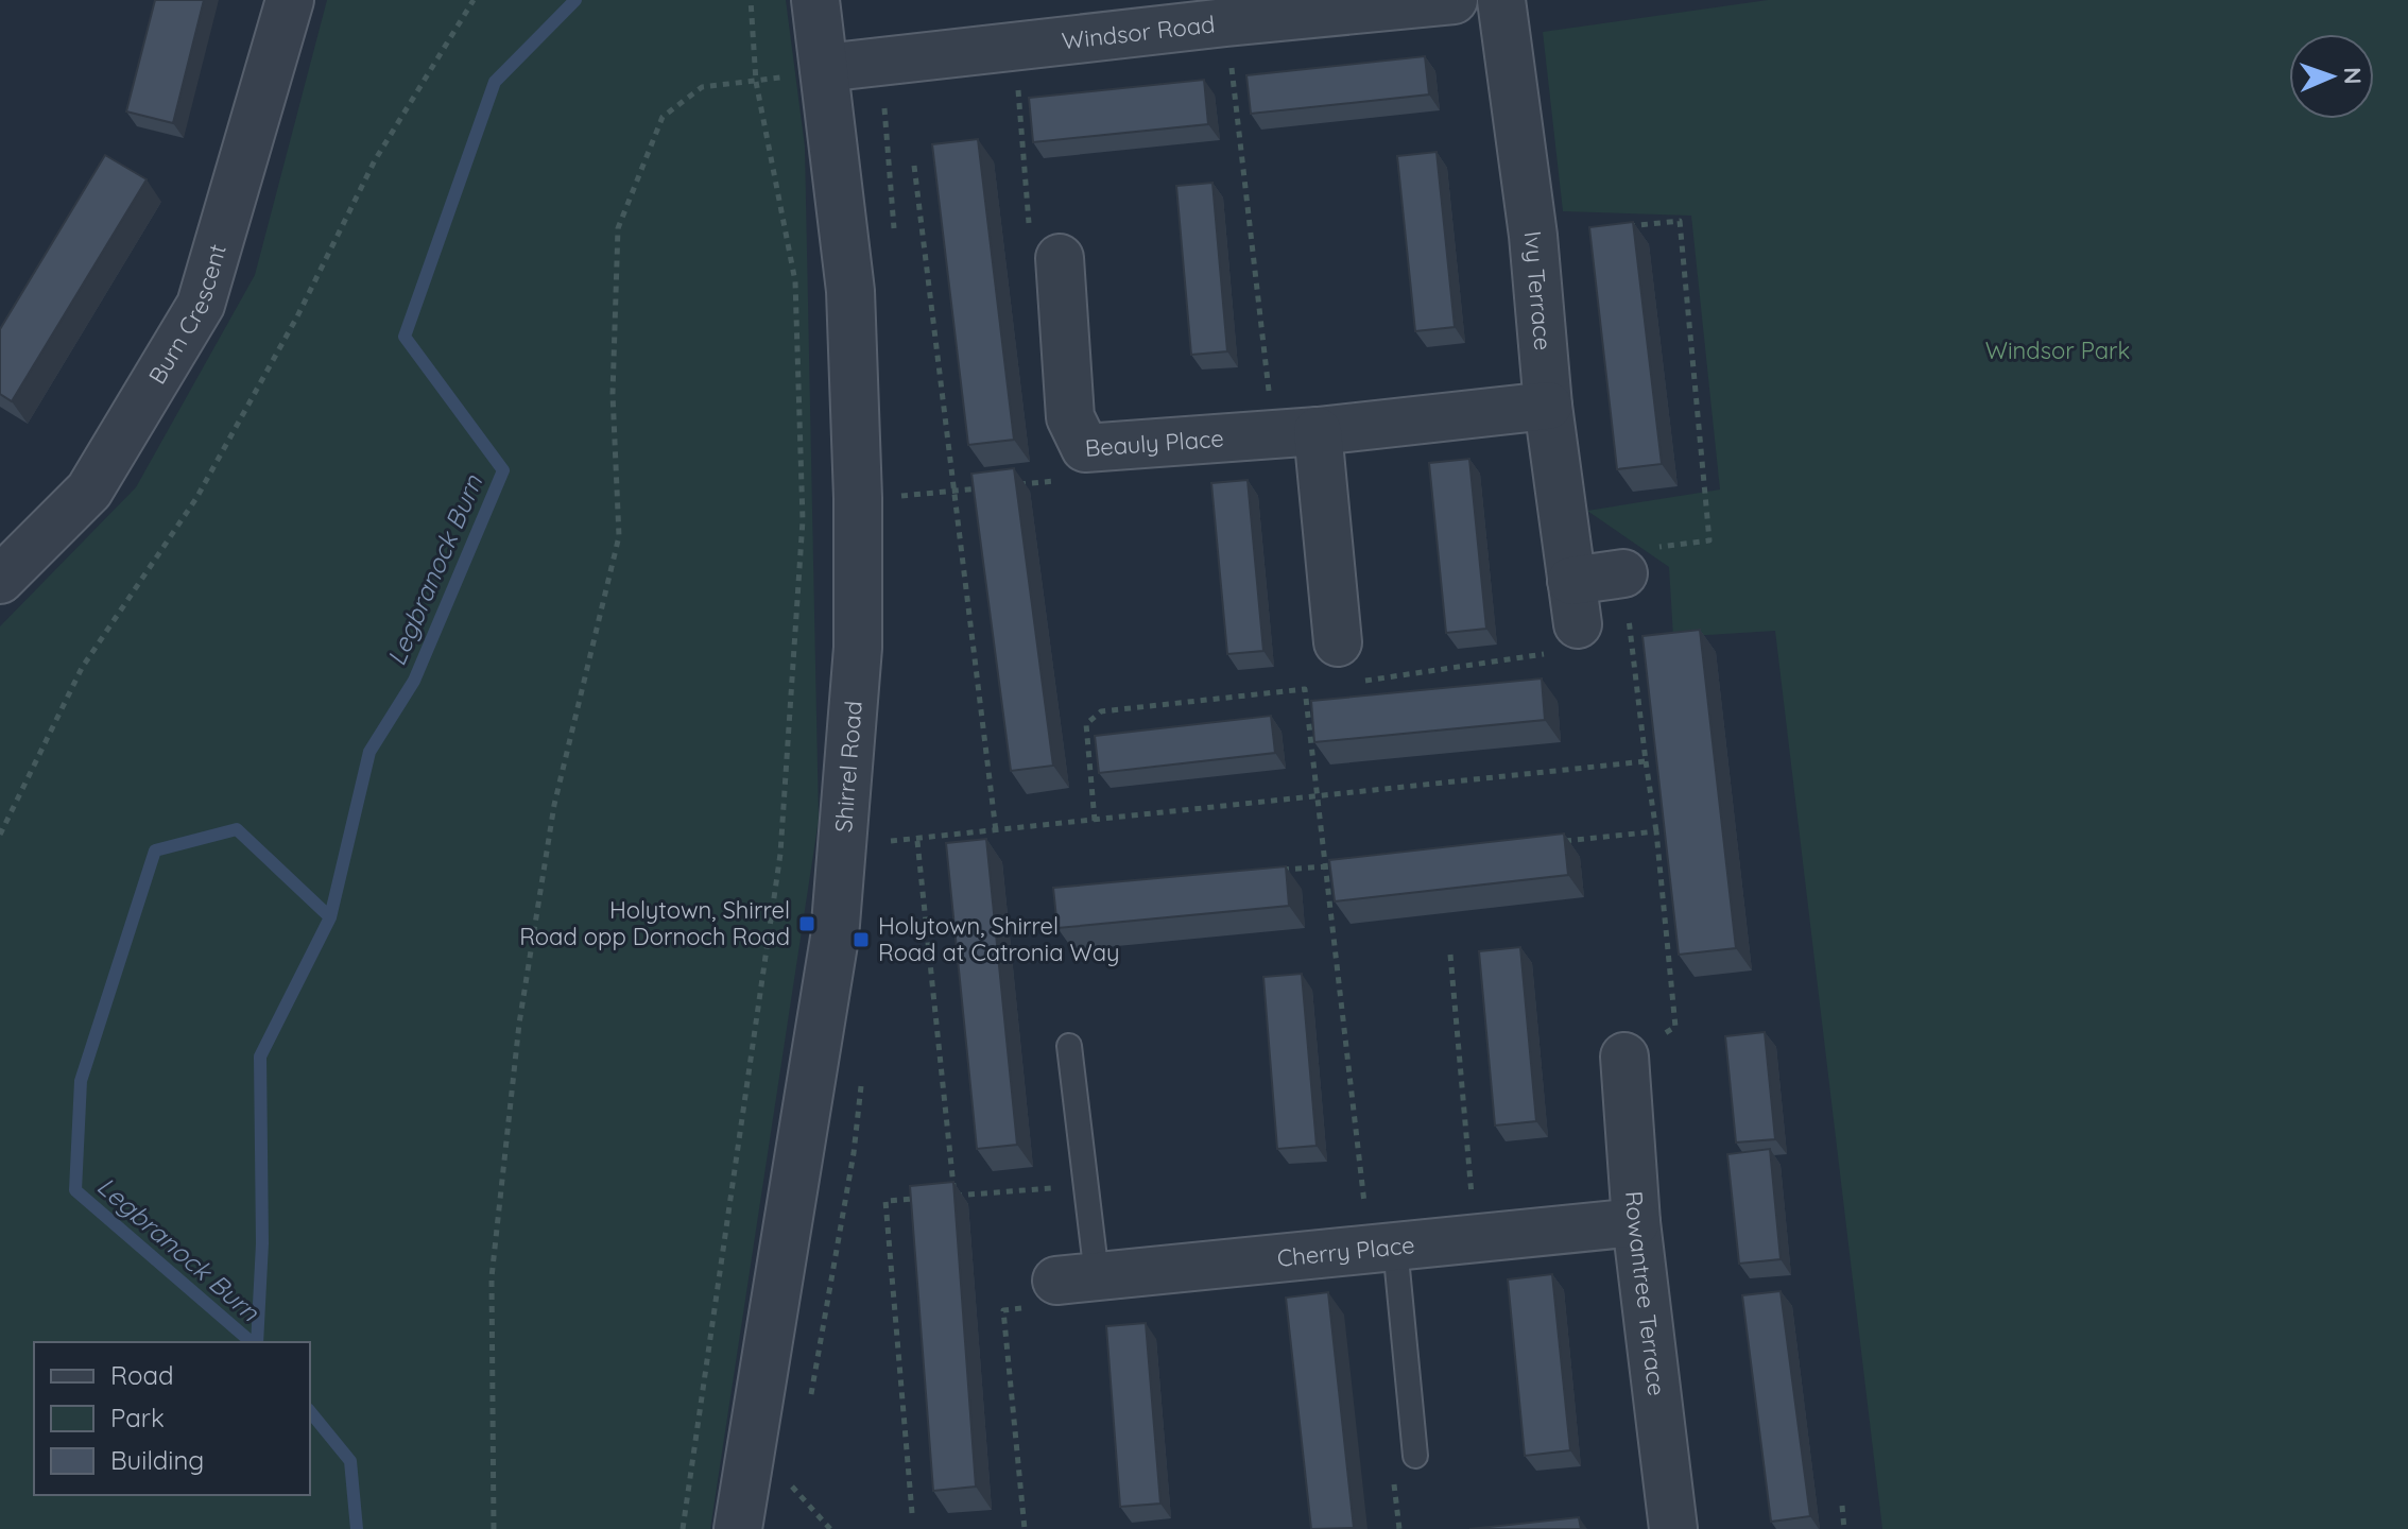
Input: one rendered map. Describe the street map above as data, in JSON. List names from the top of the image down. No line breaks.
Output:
{"streets":{"street":["Windsor Road","Ivy Terrace","Burn Crescent","Beauly Place","Shirrel Road","Cherry Place","Rowantree Terrace"]},"crossings":[["Windsor Road","Shirrel Road"],["Ivy Terrace","Beauly Place"],["Cherry Place","Rowantree Terrace"]],"water":["Legbranock Burn"],"parks":["Windsor Park"],"places":{"transit":["Holytown, Shirrel Road opp Dornoch Road","Holytown, Shirrel Road at Catronia Way"]},"legend":["Road","Park","Building"],"north":"right"}
